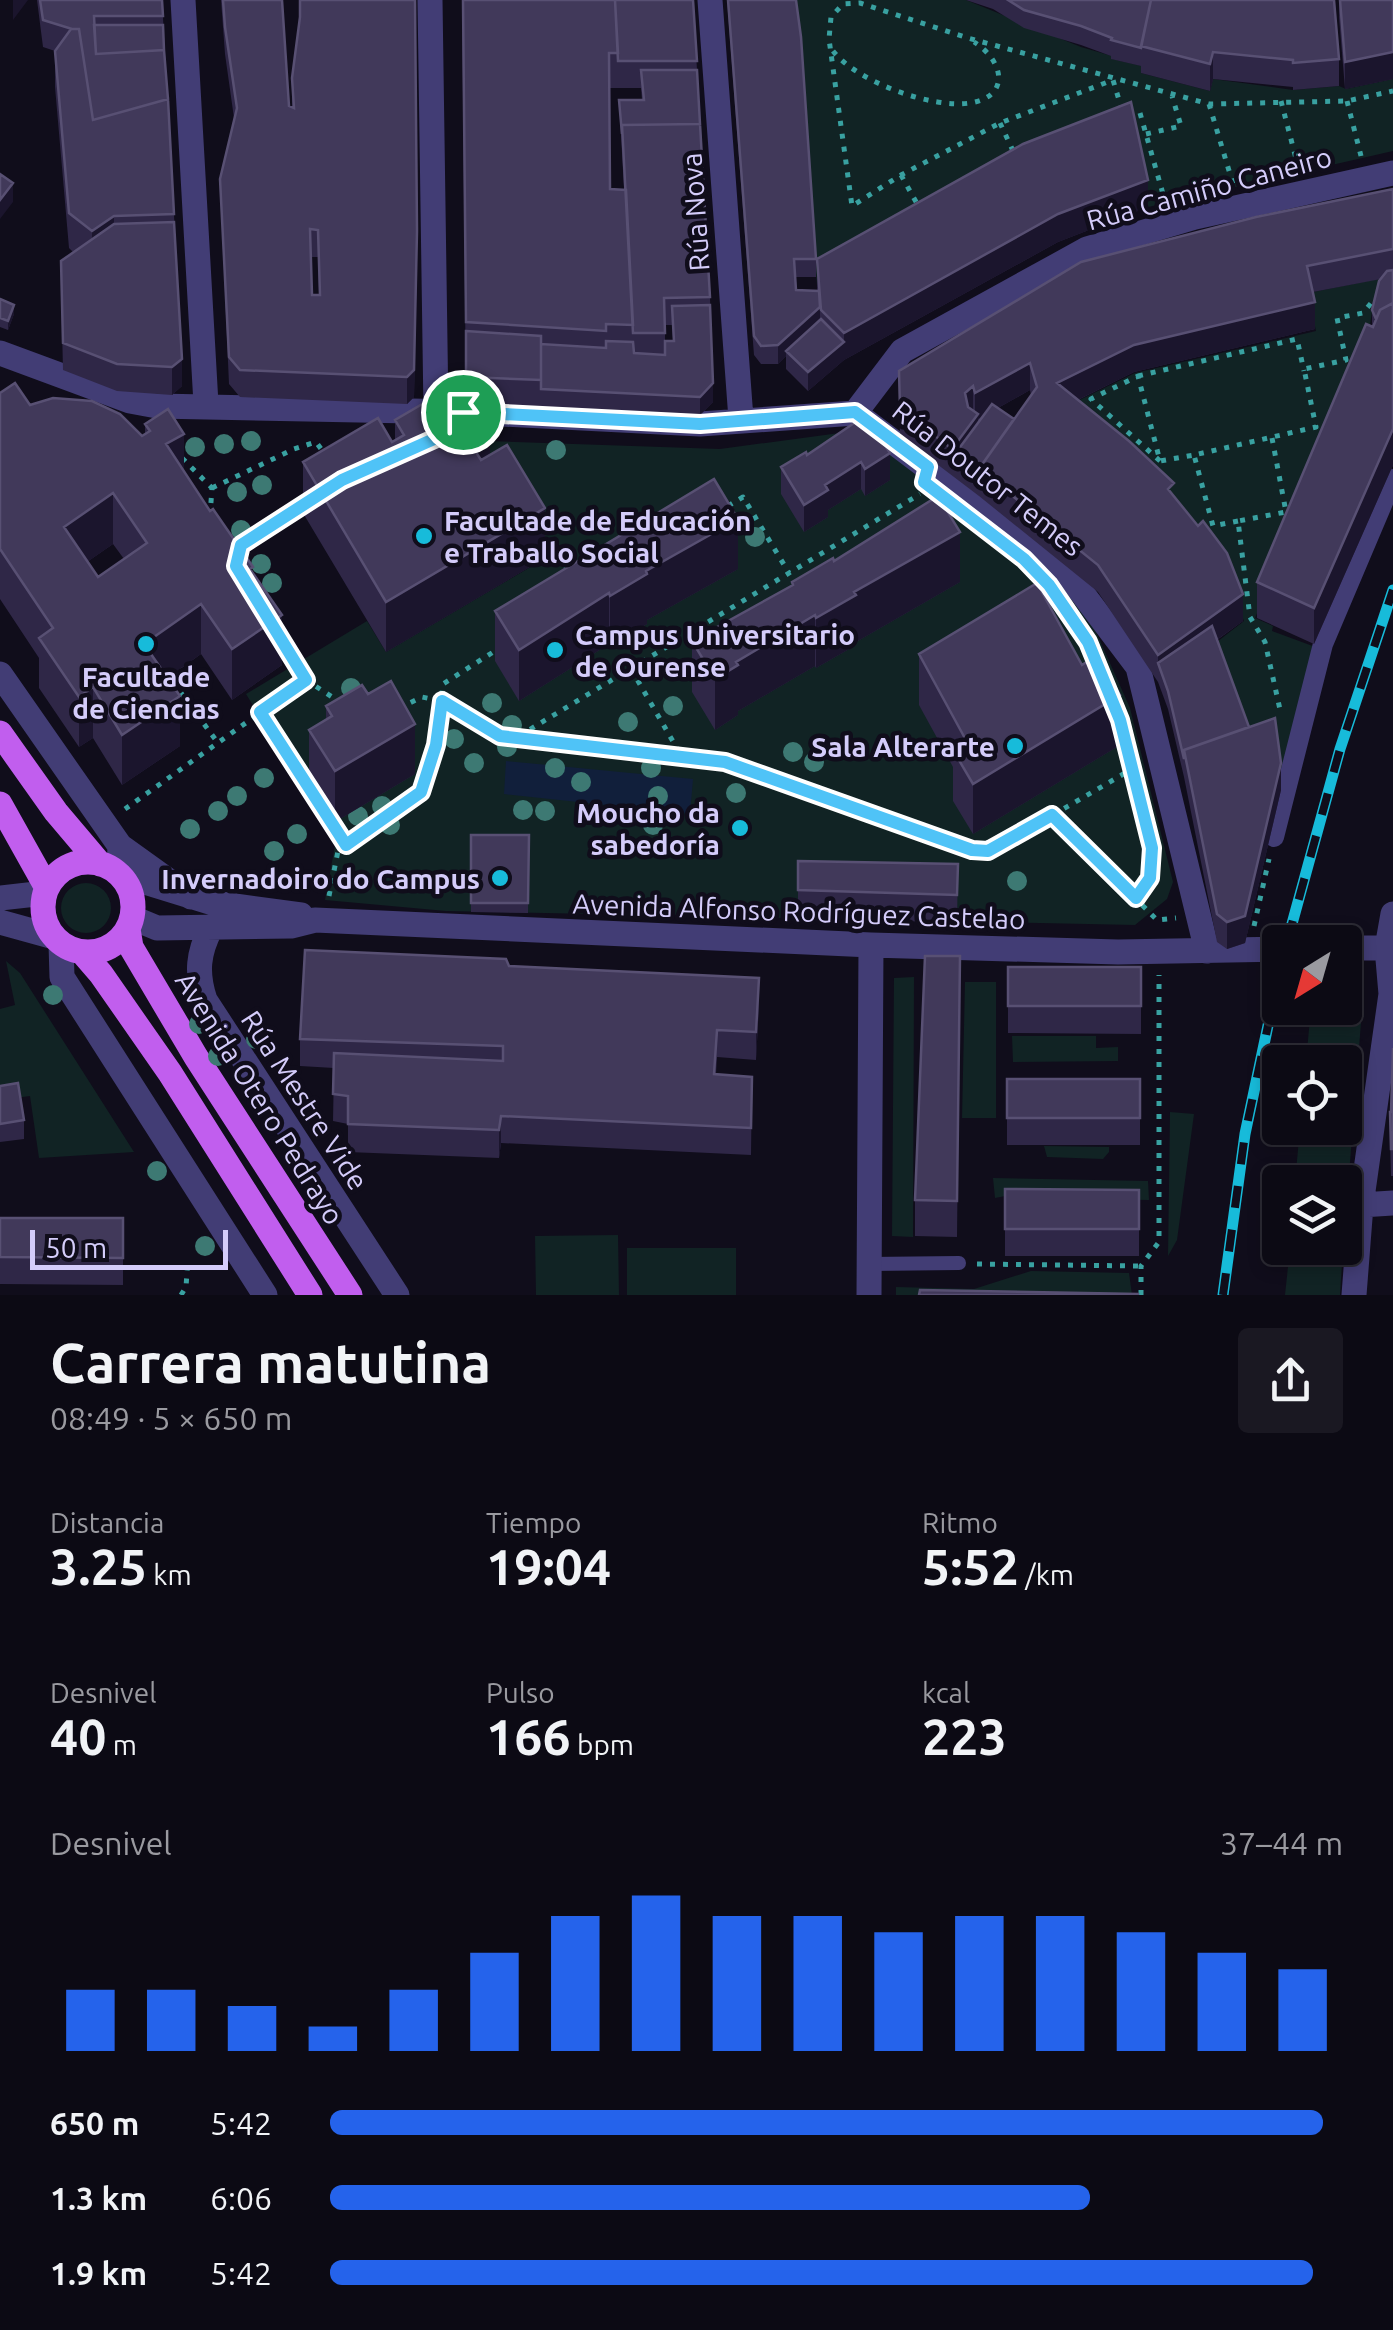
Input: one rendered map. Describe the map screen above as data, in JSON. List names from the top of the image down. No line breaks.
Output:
{"streets":{"main road":["Avenida Otero Pedrayo"],"street":["Rúa Camiño Caneiro","Rúa Nova","Rúa Doutor Temes","Avenida Alfonso Rodríguez Castelao","Rúa Mestre Vide"]},"crossings":[["Rúa Camiño Caneiro","Rúa Doutor Temes"],["Rúa Nova","Rúa Doutor Temes"],["Rúa Doutor Temes","Avenida Alfonso Rodríguez Castelao"],["Avenida Alfonso Rodríguez Castelao","Avenida Otero Pedrayo"],["Avenida Alfonso Rodríguez Castelao","Rúa Mestre Vide"]],"places":["Facultade de Educación e Traballo Social","Facultade de Ciencias","Campus Universitario de Ourense","Sala Alterarte","Moucho da sabedoría","Invernadoiro do Campus"],"scale_bar":"50 m","north":"bottom left","page":{"scale":"50 m","heading":["Carrera matutina","08:49 · 5 × 650 m"],"stats":[["Distancia","3.25 km"],["Tiempo","19:04"],["Ritmo","5:52 /km"],["Desnivel","40 m"],["Pulso","166 bpm"],["kcal","223"]],"chart":["Desnivel","37–44 m"],"list":[{"name":"650 m","note":"5:42"},{"name":"1.3 km","note":"6:06"},{"name":"1.9 km","note":"5:42"}]}}
